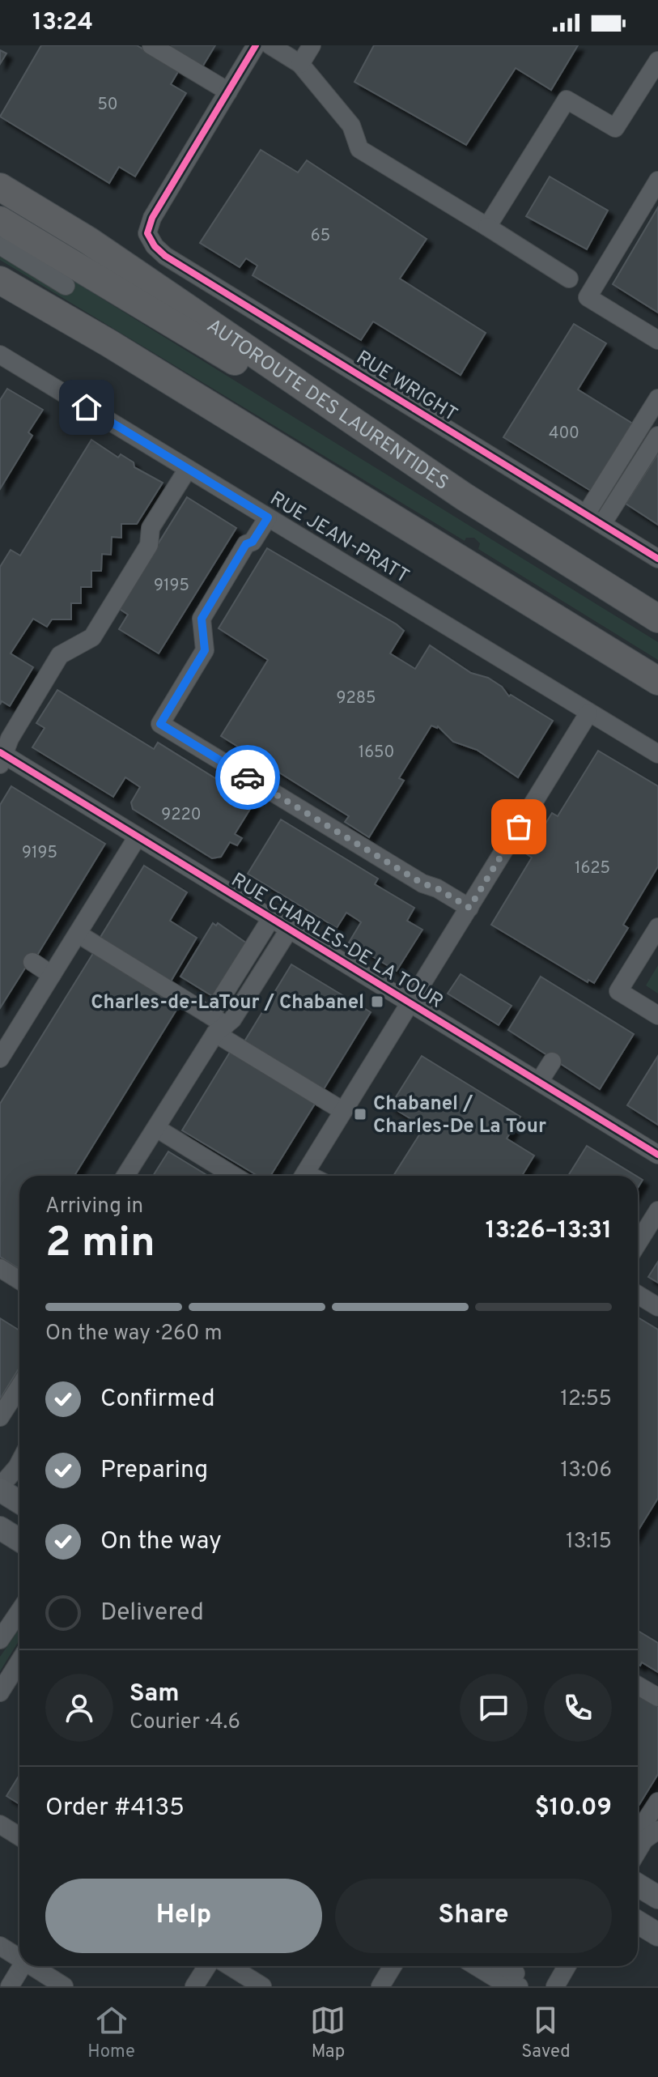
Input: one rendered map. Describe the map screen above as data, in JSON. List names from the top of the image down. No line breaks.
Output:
{"streets":{"highway":["AUTOROUTE DES LAURENTIDES"],"street":["RUE WRIGHT","RUE JEAN-PRATT","RUE CHARLES-DE LA TOUR"]},"places":{"transit":["Charles-de-LaTour / Chabanel","Chabanel / Charles-De La Tour"]},"house_numbers":["50","65","400","9195","9285","1650","9220","9195","1625"],"page":{"status":"13:24","heading":["2 min","Arriving in","13:26–13:31"],"panel":["Sam","Courier · 4.6","Order #4135","$10.09"],"bar":"On the way · 260 m","list":[["Confirmed","12:55"],["Preparing","13:06"],["On the way","13:15"],"Delivered"],"buttons":["Help","Share"],"tabs":["Home","Map","Saved"]}}
